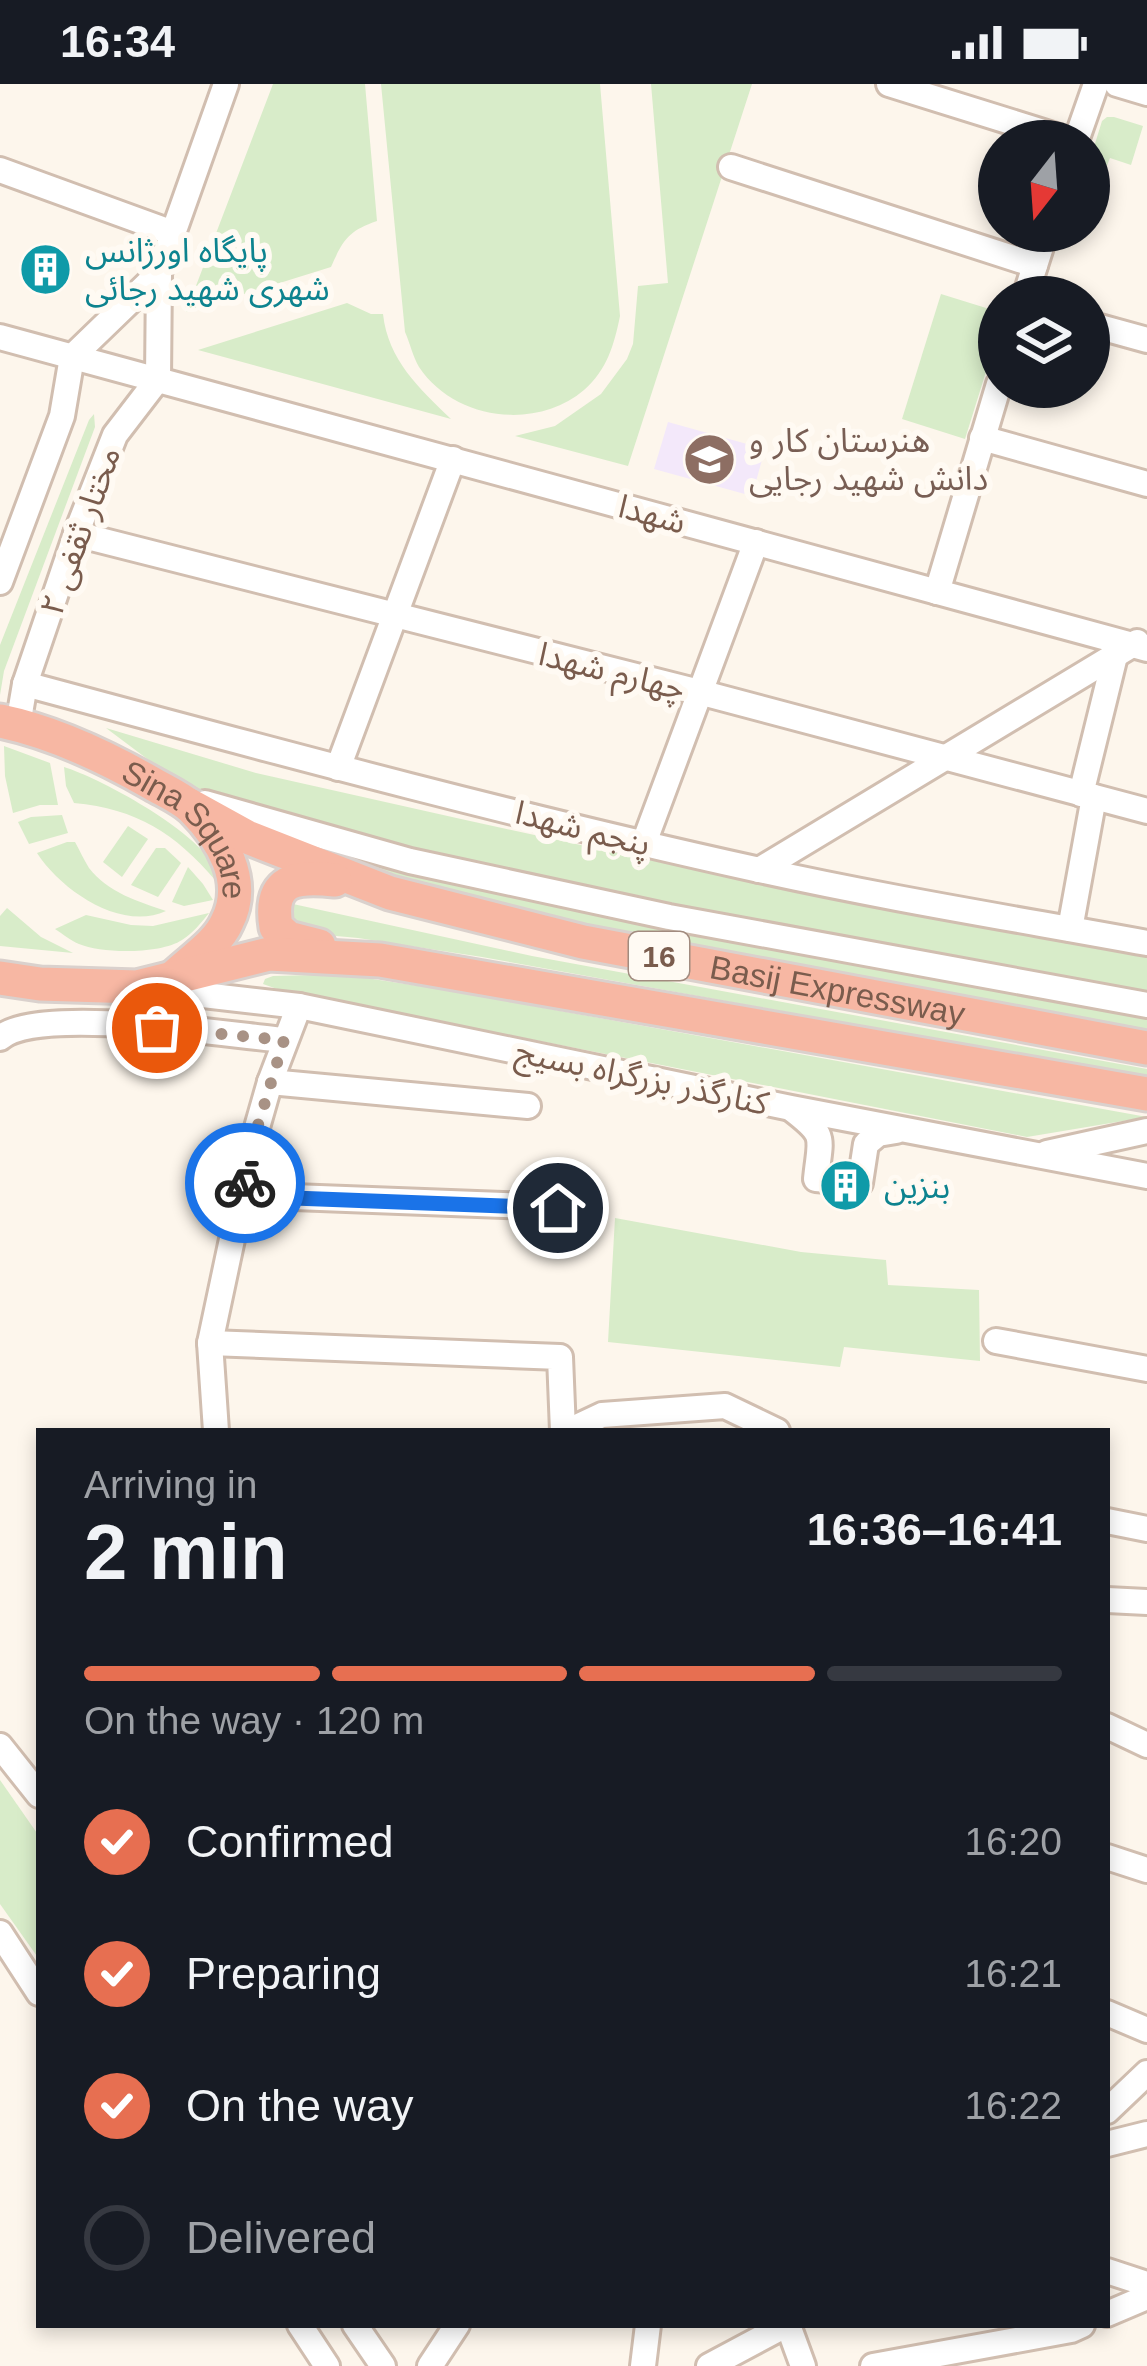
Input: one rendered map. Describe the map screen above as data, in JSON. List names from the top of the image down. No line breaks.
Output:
{"streets":{"highway":["Sina Square","16","Basij Expressway"],"street":["شهدا","مختار ثقفی ۲","چهارم شهدا","پنجم شهدا","کنارگذر بزرگراه بسیج"]},"crossings":[["شهدا","مختار ثقفی ۲"],["مختار ثقفی ۲","چهارم شهدا"],["مختار ثقفی ۲","پنجم شهدا"],["مختار ثقفی ۲","Sina Square"],["Sina Square","Basij Expressway"],["Sina Square","کنارگذر بزرگراه بسیج"]],"places":{"building":["پایگاه اورژانس شهری شهید رجائی","بنزین"],"school or university":["هنرستان کار و دانش شهید رجایی"]},"north":"bottom","page":{"status":"16:34","heading":["2 min","Arriving in","16:36–16:41"],"bar":"On the way · 120 m","list":[["Confirmed","16:20"],["Preparing","16:21"],["On the way","16:22"],"Delivered"]}}
